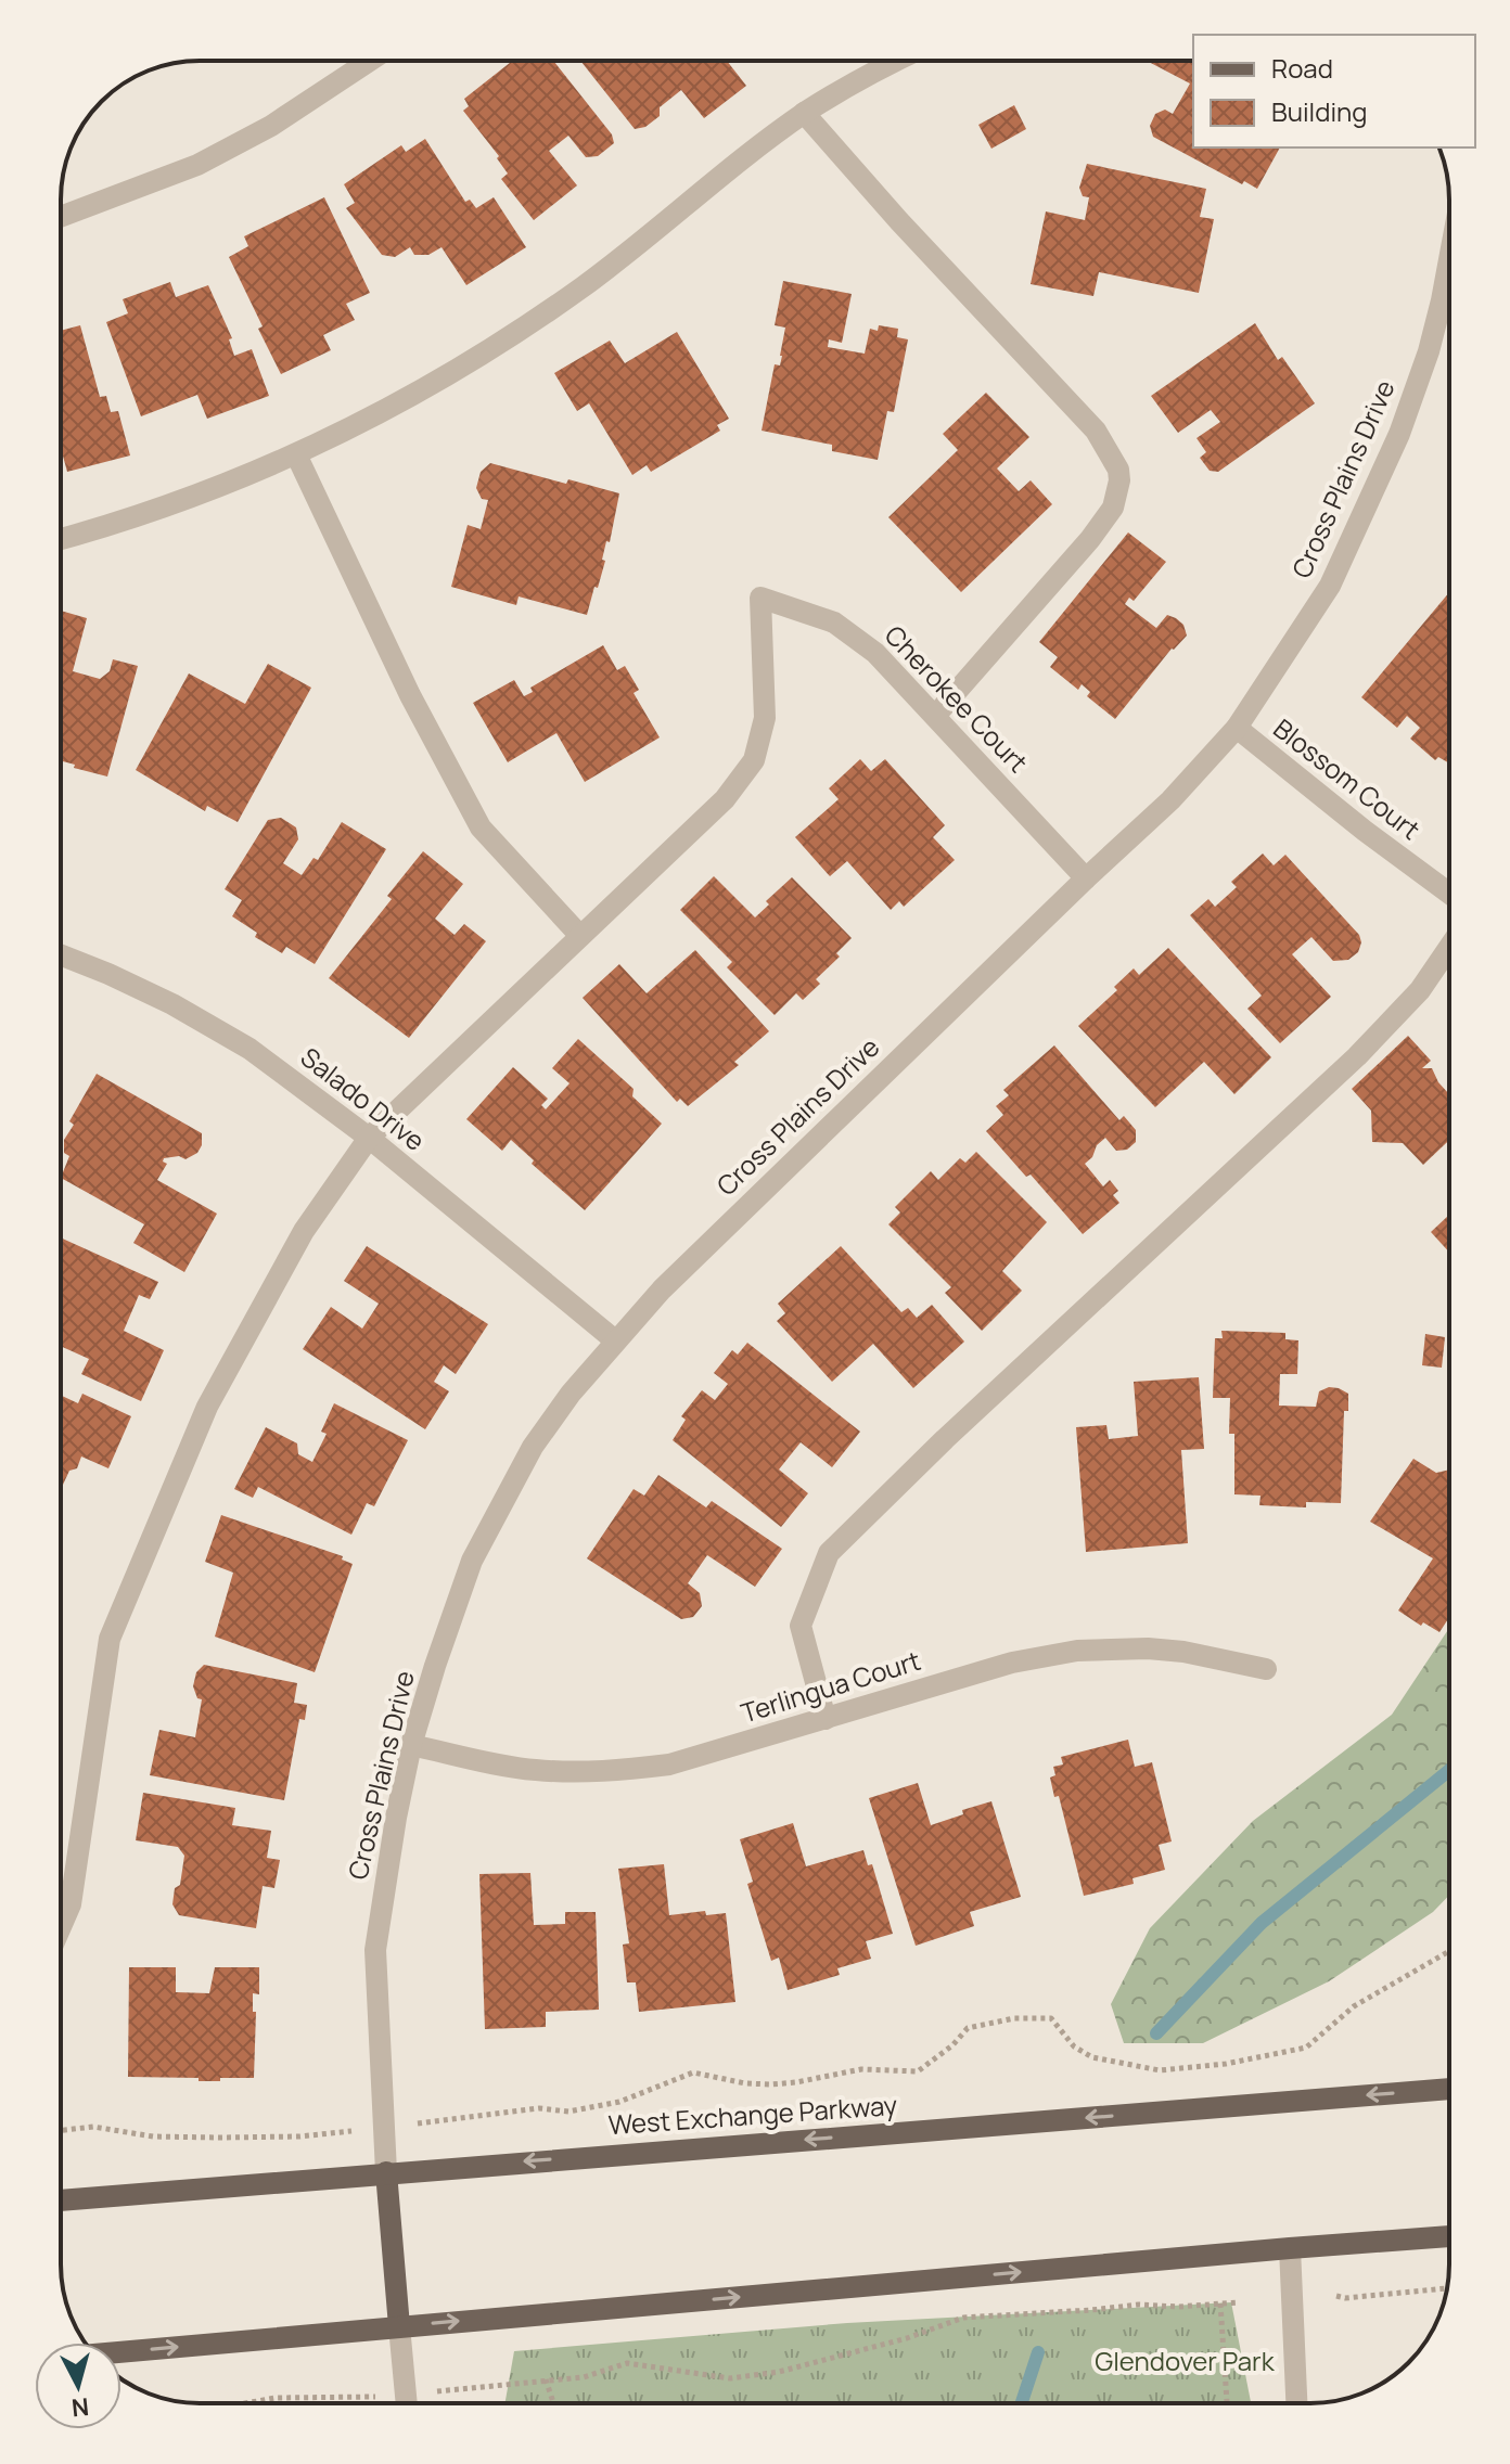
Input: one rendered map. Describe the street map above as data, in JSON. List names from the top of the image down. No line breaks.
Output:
{"streets":{"main road":["West Exchange Parkway"],"street":["Cross Plains Drive","Cherokee Court","Blossom Court","Salado Drive","Terlingua Court"]},"crossings":[["Cross Plains Drive","Cherokee Court"],["Cross Plains Drive","Blossom Court"],["Cross Plains Drive","Salado Drive"],["Cross Plains Drive","Terlingua Court"],["Cross Plains Drive","West Exchange Parkway"]],"parks":["Glendover Park"],"legend":["Road","Building"],"north":"bottom"}
